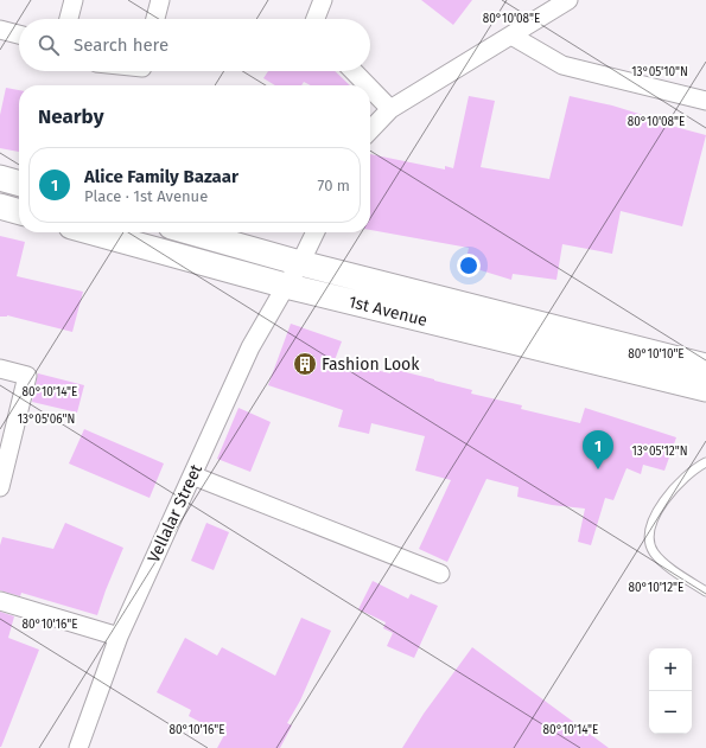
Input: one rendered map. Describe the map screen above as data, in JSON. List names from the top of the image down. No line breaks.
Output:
{"streets":{"main road":["1st Avenue"],"street":["Vellalar Street"]},"crossings":[["1st Avenue","Vellalar Street"]],"places":{"building":["Fashion Look"]},"page":{"search":"Search here","heading":"Nearby","list":[{"mark":"1","name":"Alice Family Bazaar","note":"Place · 1st Avenue","value":"70 m"}],"pins":"1","map_buttons":["+","−"]},"coordinates":["80°10'08\"E","13°05'10\"N","80°10'10\"E","80°10'14\"E","13°05'06\"N","13°05'12\"N","80°10'12\"E","80°10'16\"E"]}
